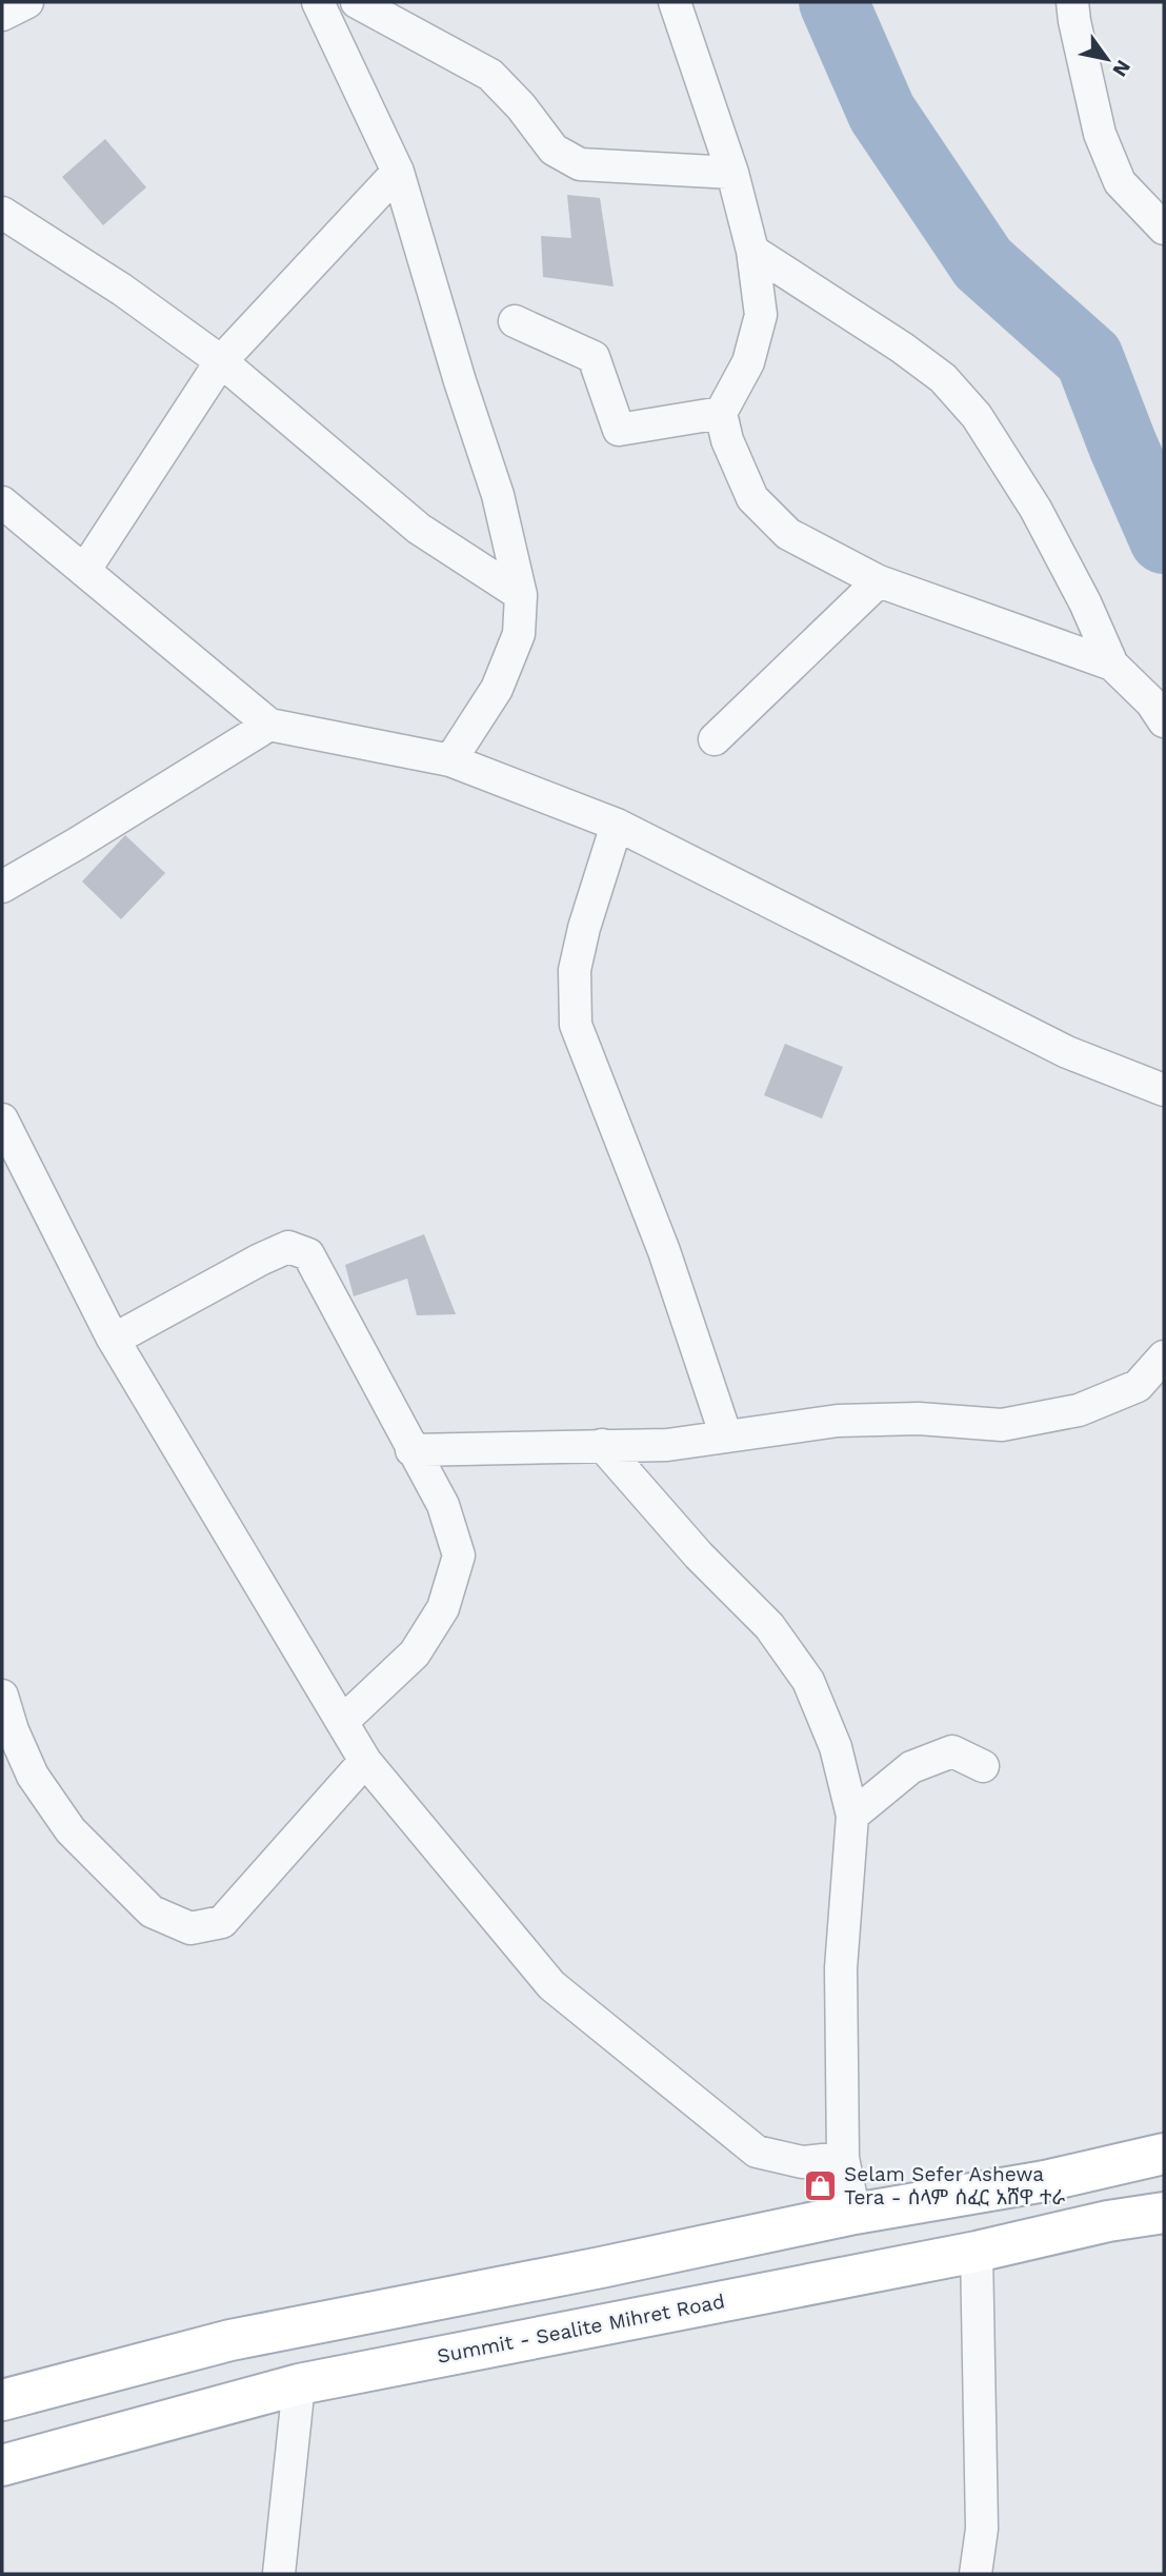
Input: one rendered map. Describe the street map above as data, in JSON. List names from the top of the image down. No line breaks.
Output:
{"streets":{"main road":["Summit - Sealite Mihret Road"]},"places":{"shop":["Selam Sefer Ashewa Tera - ሰላም ሰፈር አሸዋ ተራ"]},"north":"bottom right"}
